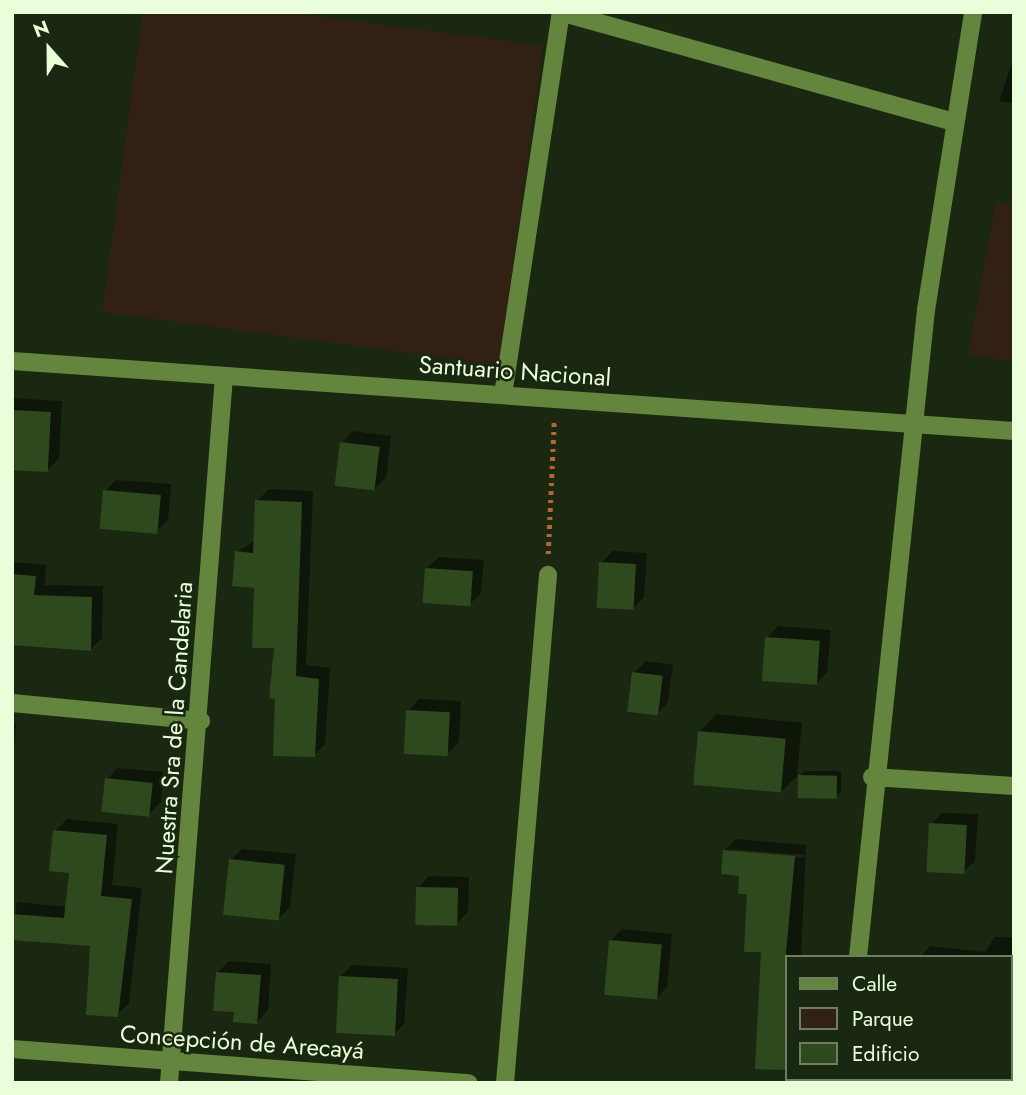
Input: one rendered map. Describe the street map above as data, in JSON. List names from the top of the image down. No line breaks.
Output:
{"streets":{"street":["Santuario Nacional","Nuestra Sra de la Candelaria","Concepción de Arecayá"]},"crossings":[["Santuario Nacional","Nuestra Sra de la Candelaria"],["Nuestra Sra de la Candelaria","Concepción de Arecayá"]],"legend":["Calle","Parque","Edificio"],"north":"top"}
